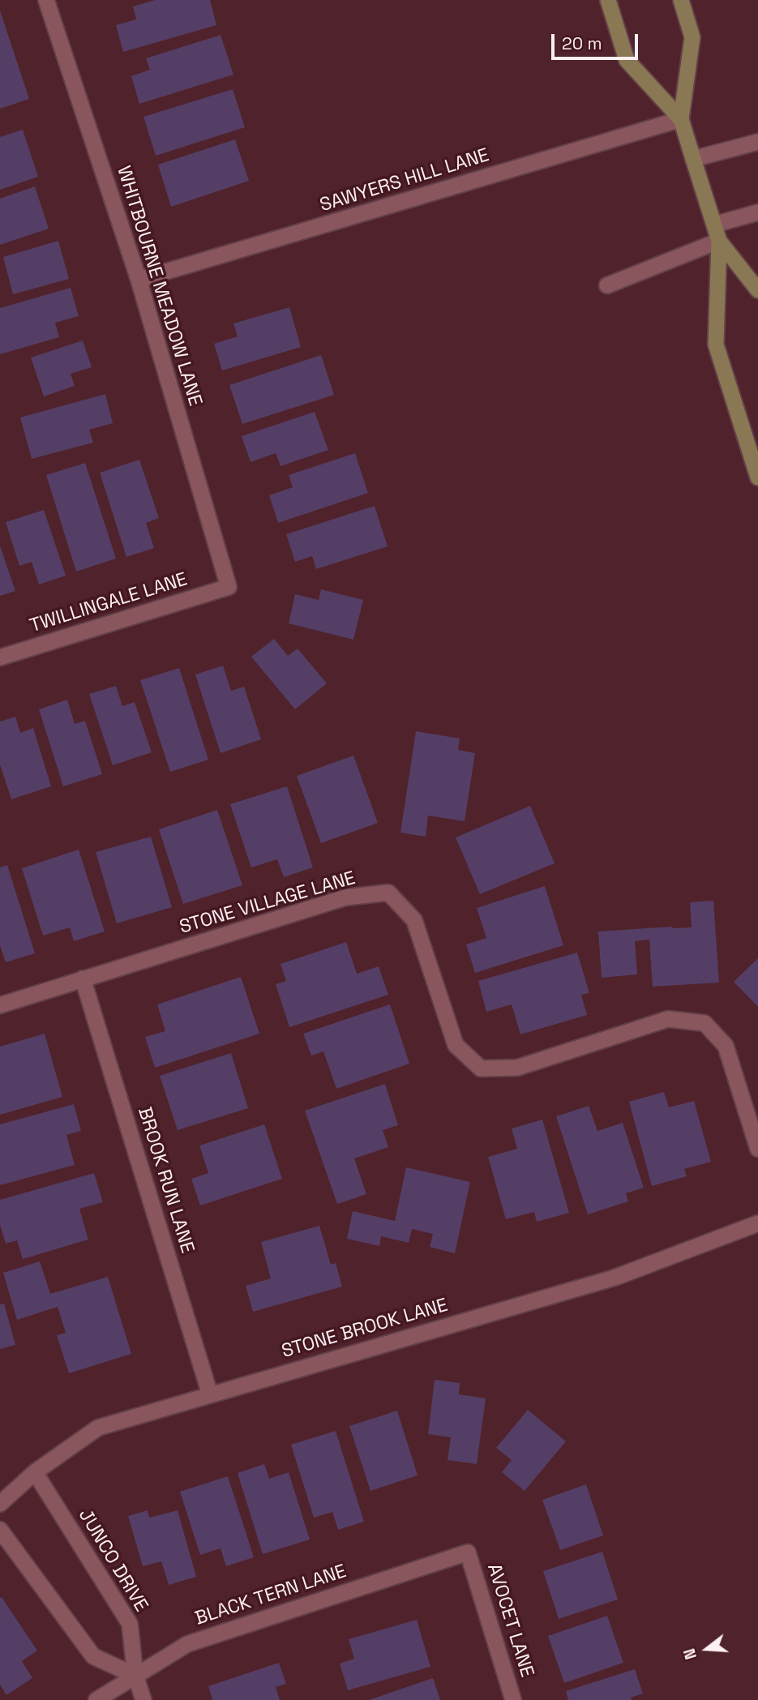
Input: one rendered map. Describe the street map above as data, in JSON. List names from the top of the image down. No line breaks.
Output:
{"streets":{"street":["SAWYERS HILL LANE","WHITBOURNE MEADOW LANE","TWILLINGALE LANE","STONE VILLAGE LANE","BROOK RUN LANE","STONE BROOK LANE","JUNCO DRIVE","BLACK TERN LANE","AVOCET LANE"]},"crossings":[["SAWYERS HILL LANE","WHITBOURNE MEADOW LANE"],["WHITBOURNE MEADOW LANE","TWILLINGALE LANE"],["STONE VILLAGE LANE","BROOK RUN LANE"],["BROOK RUN LANE","STONE BROOK LANE"],["STONE BROOK LANE","JUNCO DRIVE"],["JUNCO DRIVE","BLACK TERN LANE"],["BLACK TERN LANE","AVOCET LANE"]],"scale_bar":"20 m","north":"left"}
